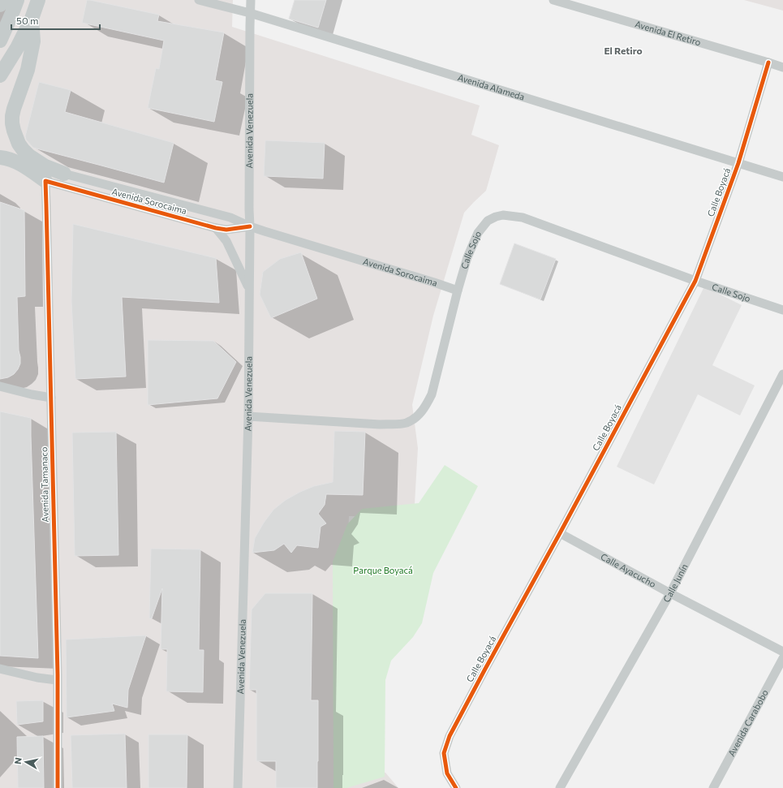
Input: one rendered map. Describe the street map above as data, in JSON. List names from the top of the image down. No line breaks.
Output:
{"streets":{"street":["Avenida El Retiro","Avenida Alameda","Avenida Venezuela","Calle Boyacá","Avenida Sorocaima","Calle Sojo","Avenida Tamanaco","Calle Ayacucho","Calle Junín","Avenida Carabobo"]},"crossings":[["Avenida El Retiro","Calle Boyacá"],["Avenida Alameda","Avenida Venezuela"],["Avenida Alameda","Calle Boyacá"],["Avenida Venezuela","Avenida Sorocaima"],["Avenida Venezuela","Calle Sojo"],["Calle Boyacá","Calle Sojo"],["Calle Boyacá","Calle Ayacucho"],["Avenida Sorocaima","Calle Sojo"],["Avenida Sorocaima","Avenida Tamanaco"],["Calle Ayacucho","Calle Junín"]],"districts":["El Retiro"],"parks":["Parque Boyacá"],"scale_bar":"50 m","north":"left"}
